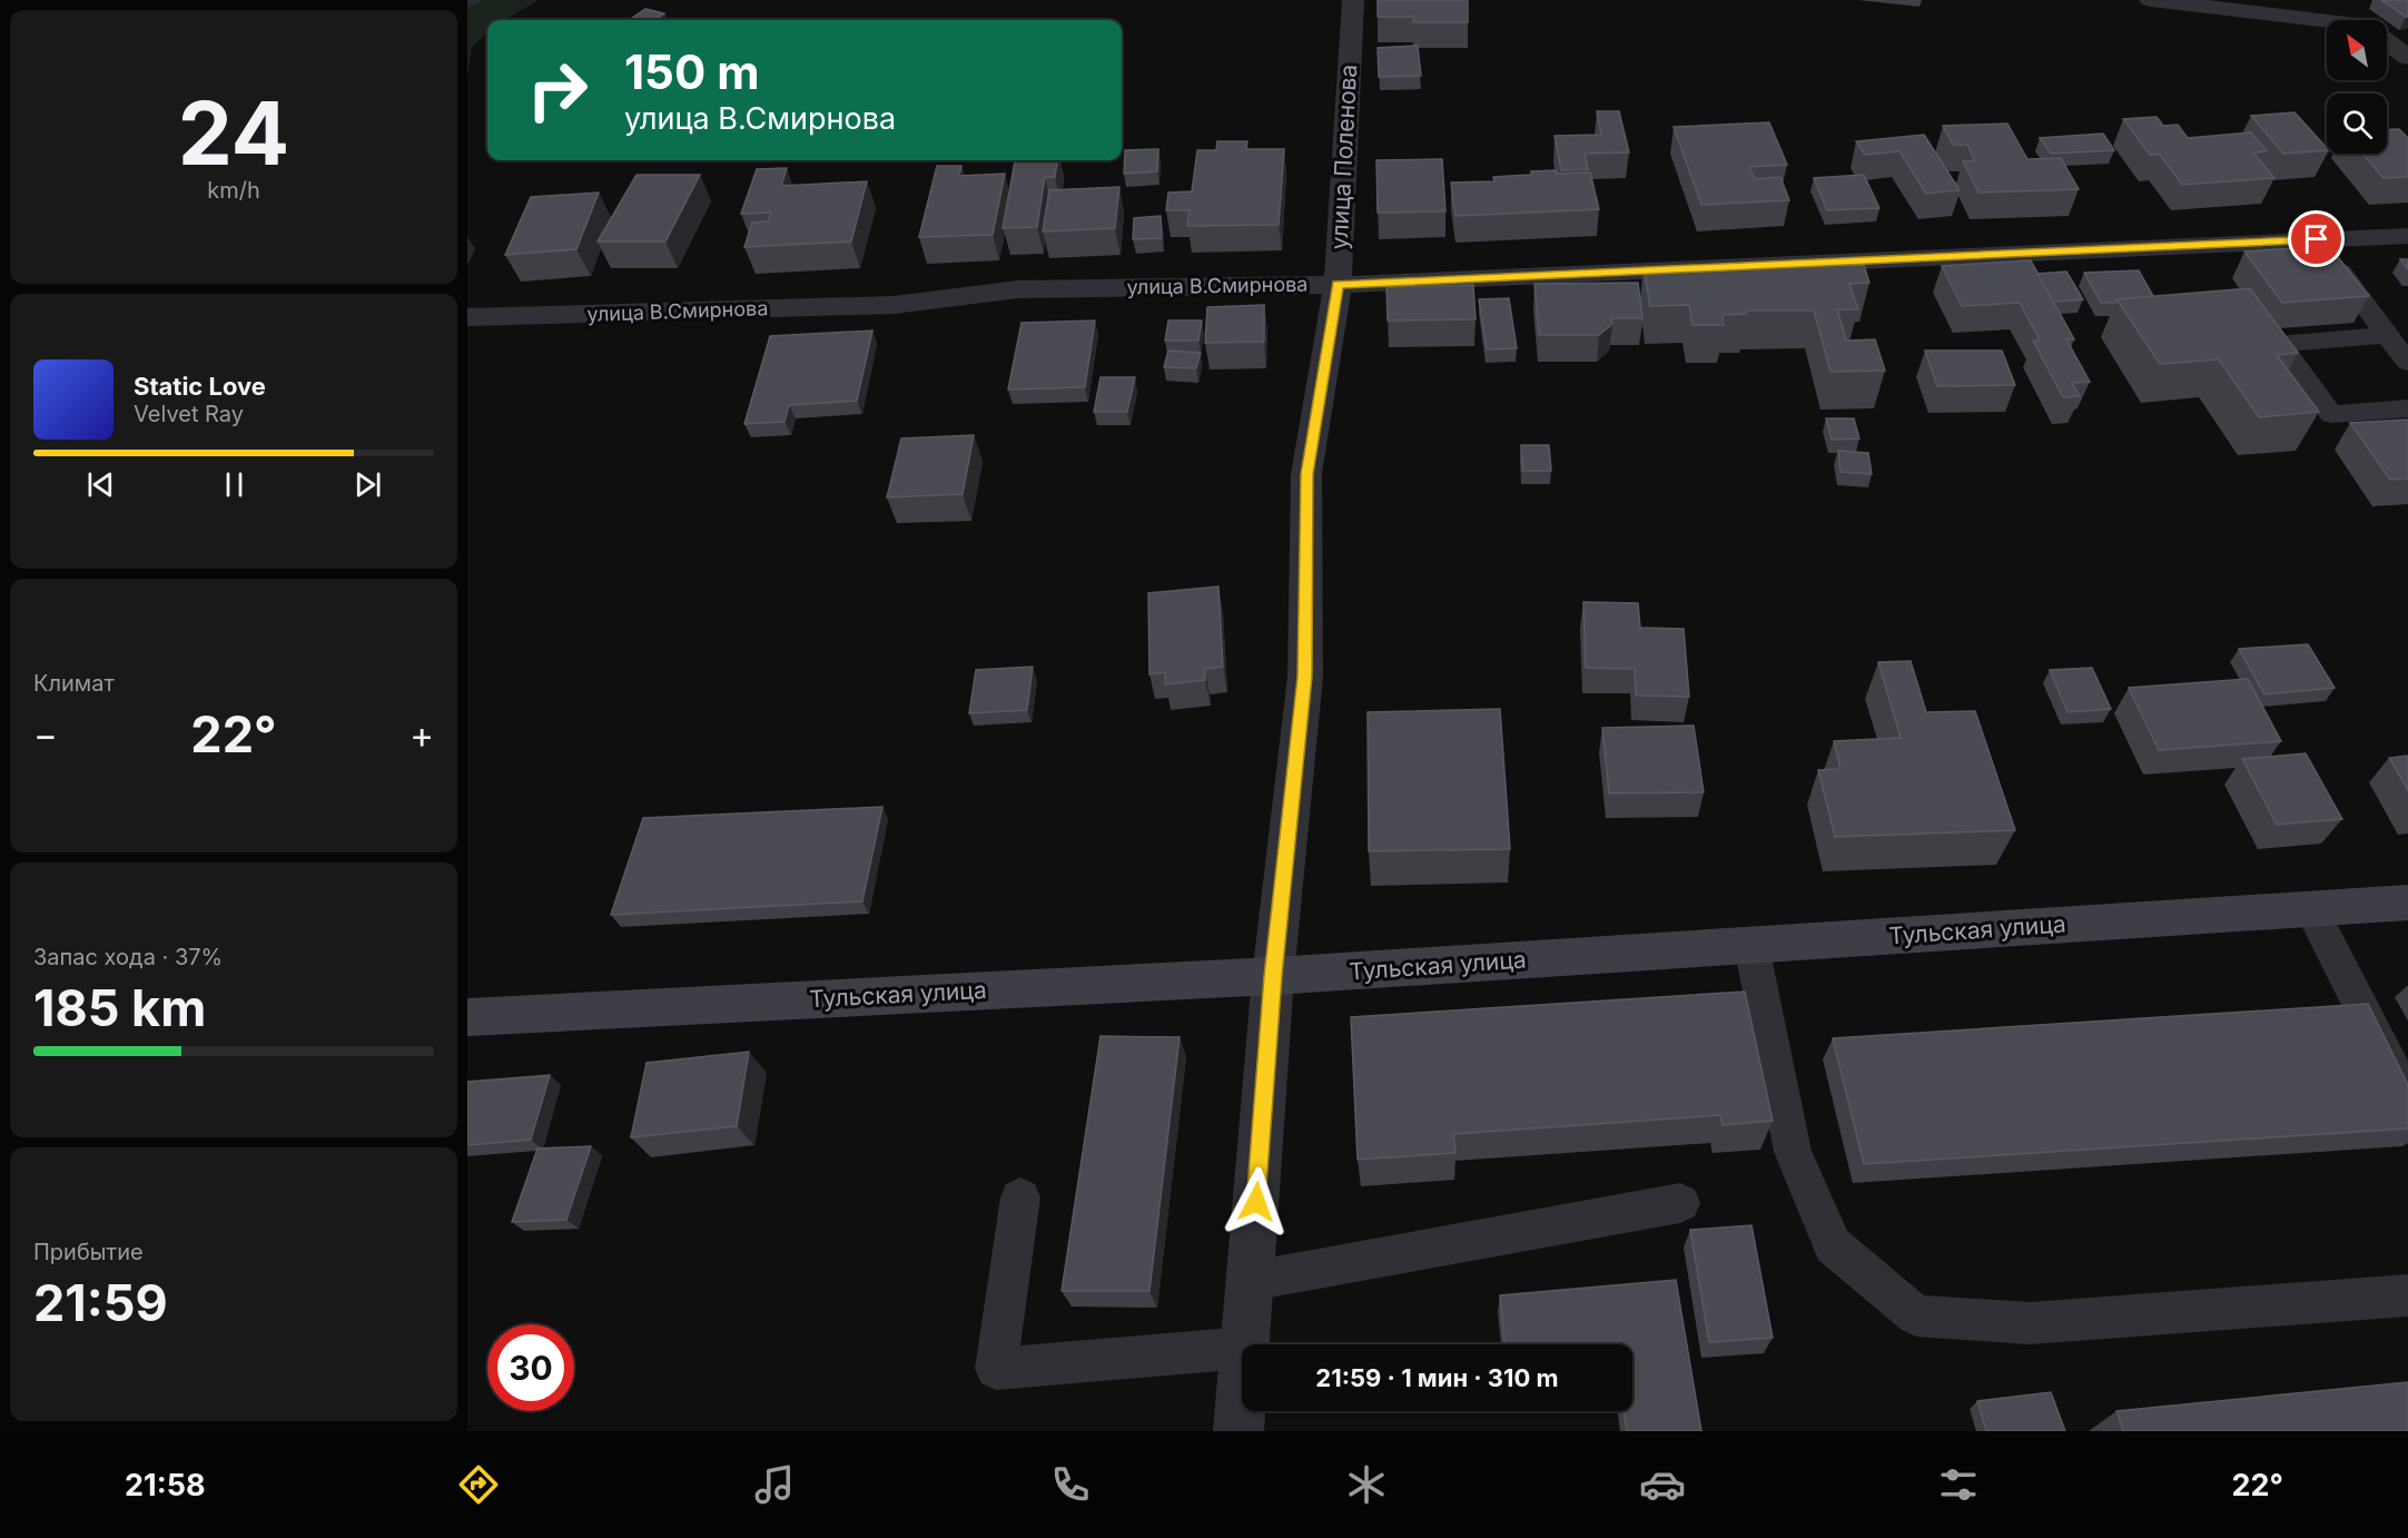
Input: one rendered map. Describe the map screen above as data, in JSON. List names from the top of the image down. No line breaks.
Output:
{"streets":{"main road":["Тульская улица"],"street":["улица Поленова","улица В.Смирнова"]},"crossings":[["улица Поленова","улица В.Смирнова"],["улица Поленова","Тульская улица"]],"north":"top left","page":{"tile":[["24","km/h"],"Климат",["Запас хода · 37%","185 km"],["Прибытие","21:59"]],"turn":["150 m","улица В.Смирнова"],"song":["Static Love","Velvet Ray"],"heat":["−","22°","+"],"limit":"30","trip":"21:59 · 1 мин · 310 m","tabs":["21:58","22°"]}}
